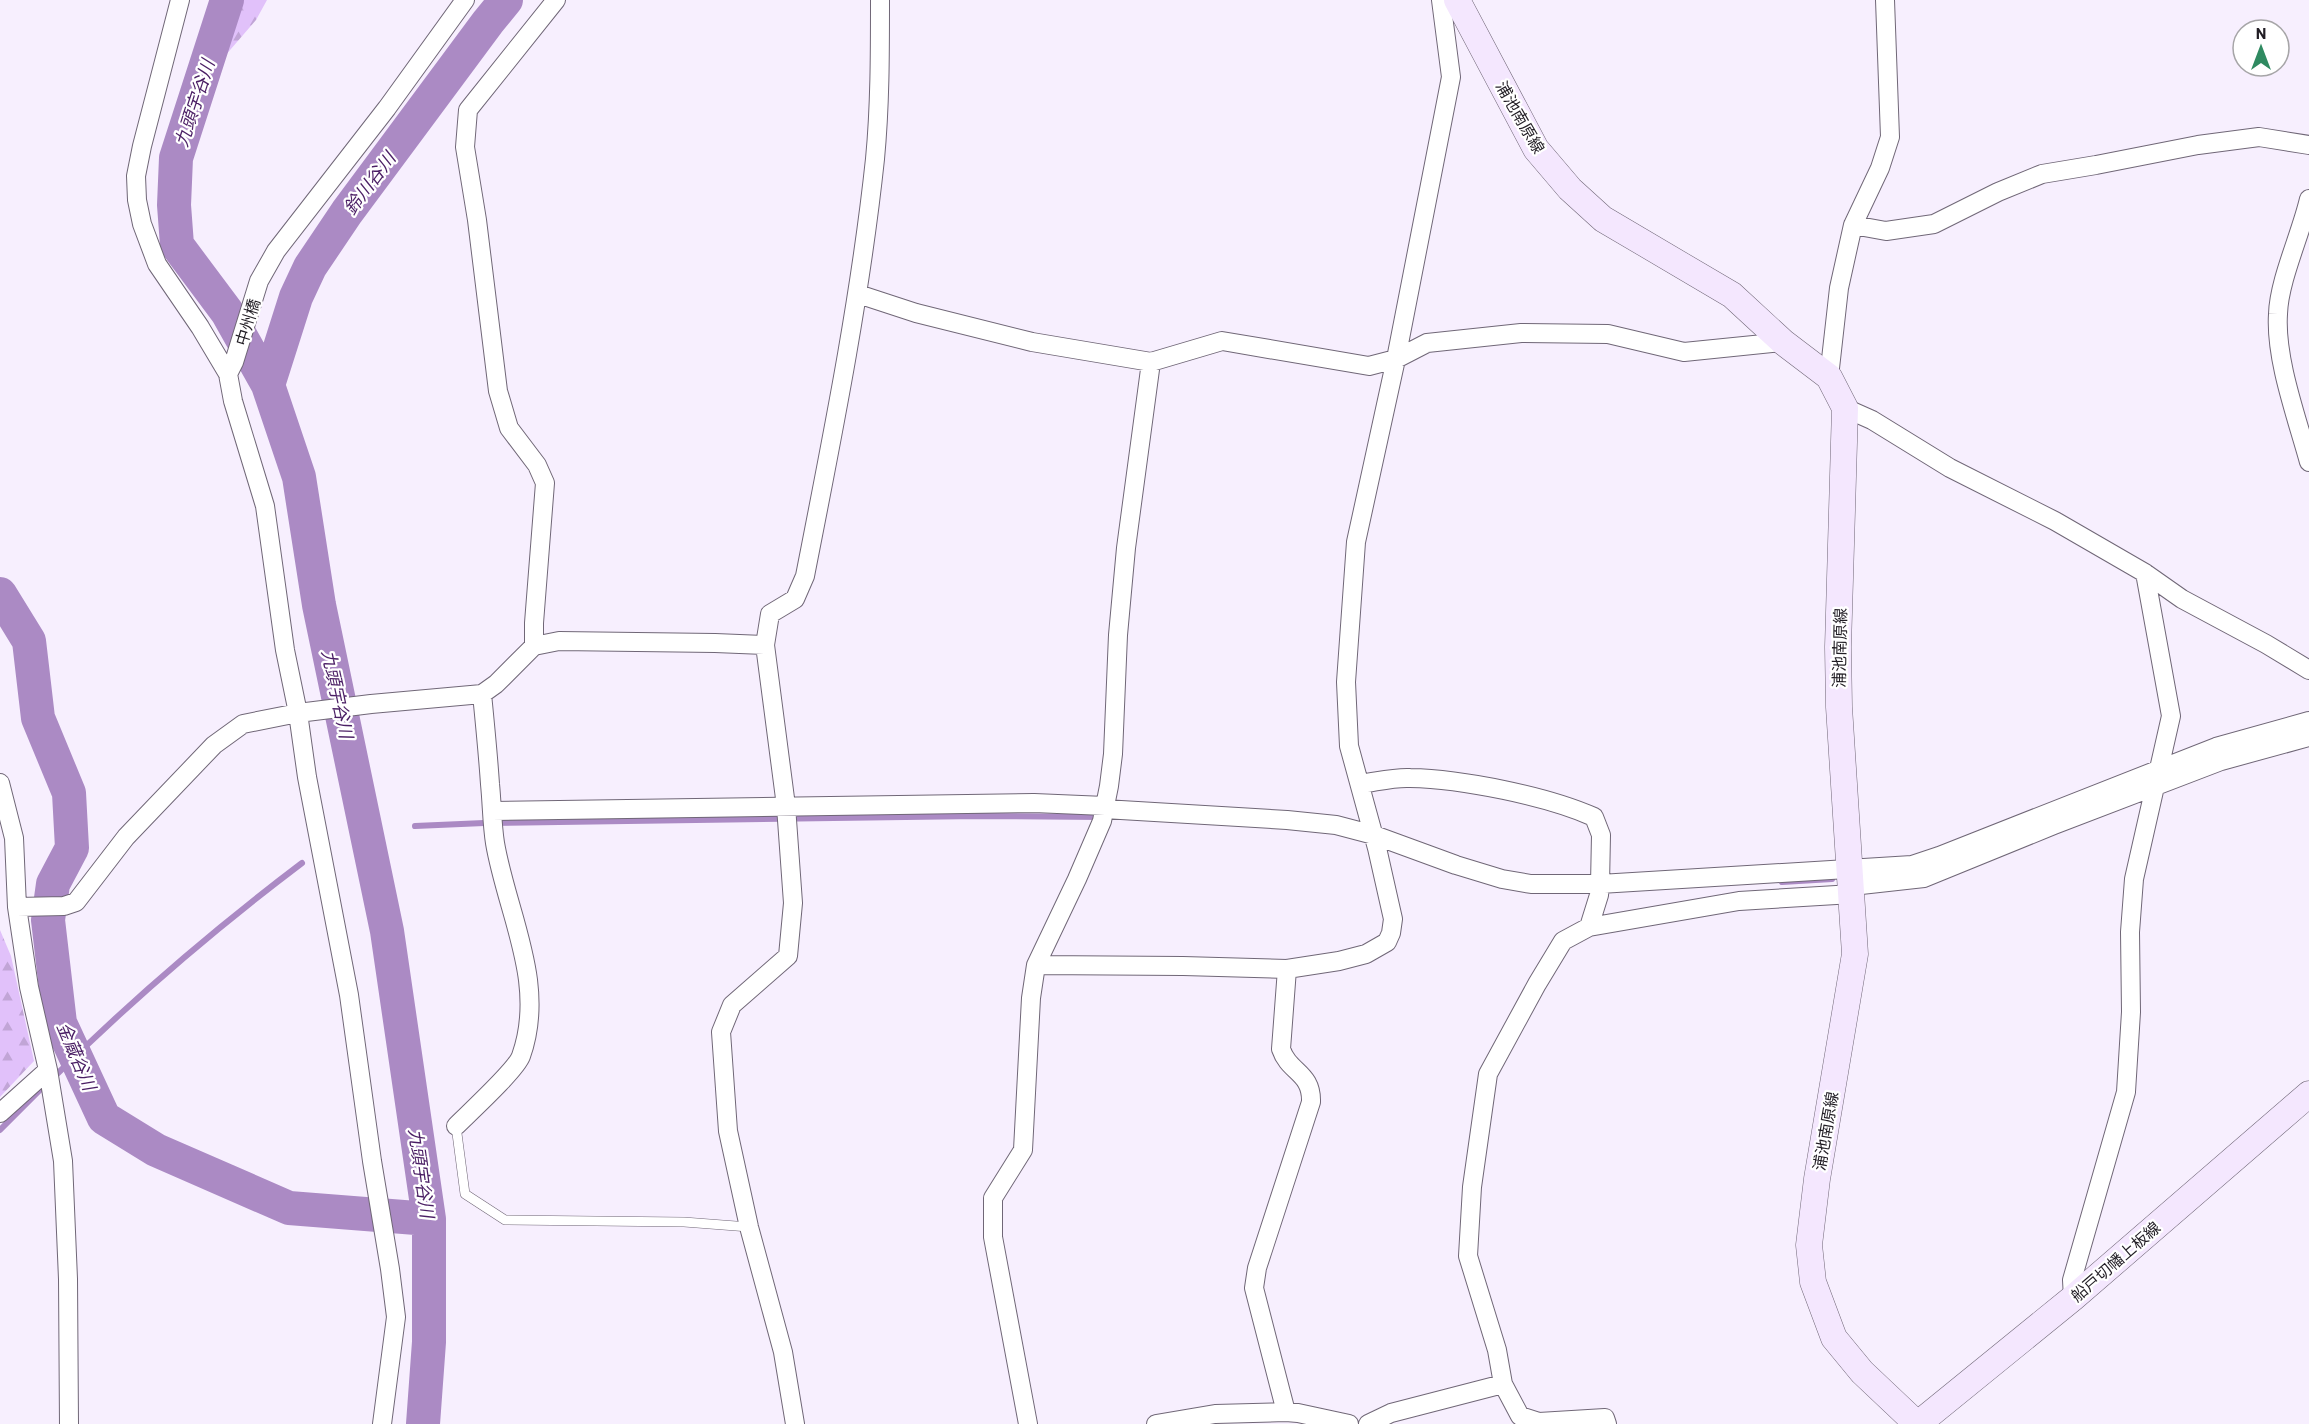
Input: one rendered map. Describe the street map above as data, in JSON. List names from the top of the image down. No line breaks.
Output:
{"streets":{"main road":["浦池南原線","船戸切幡上板線"],"street":["中州橋"]},"crossings":[["浦池南原線","船戸切幡上板線"]],"water":["九頭宇谷川","鈴川谷川","金蔵谷川"],"north":"top"}
